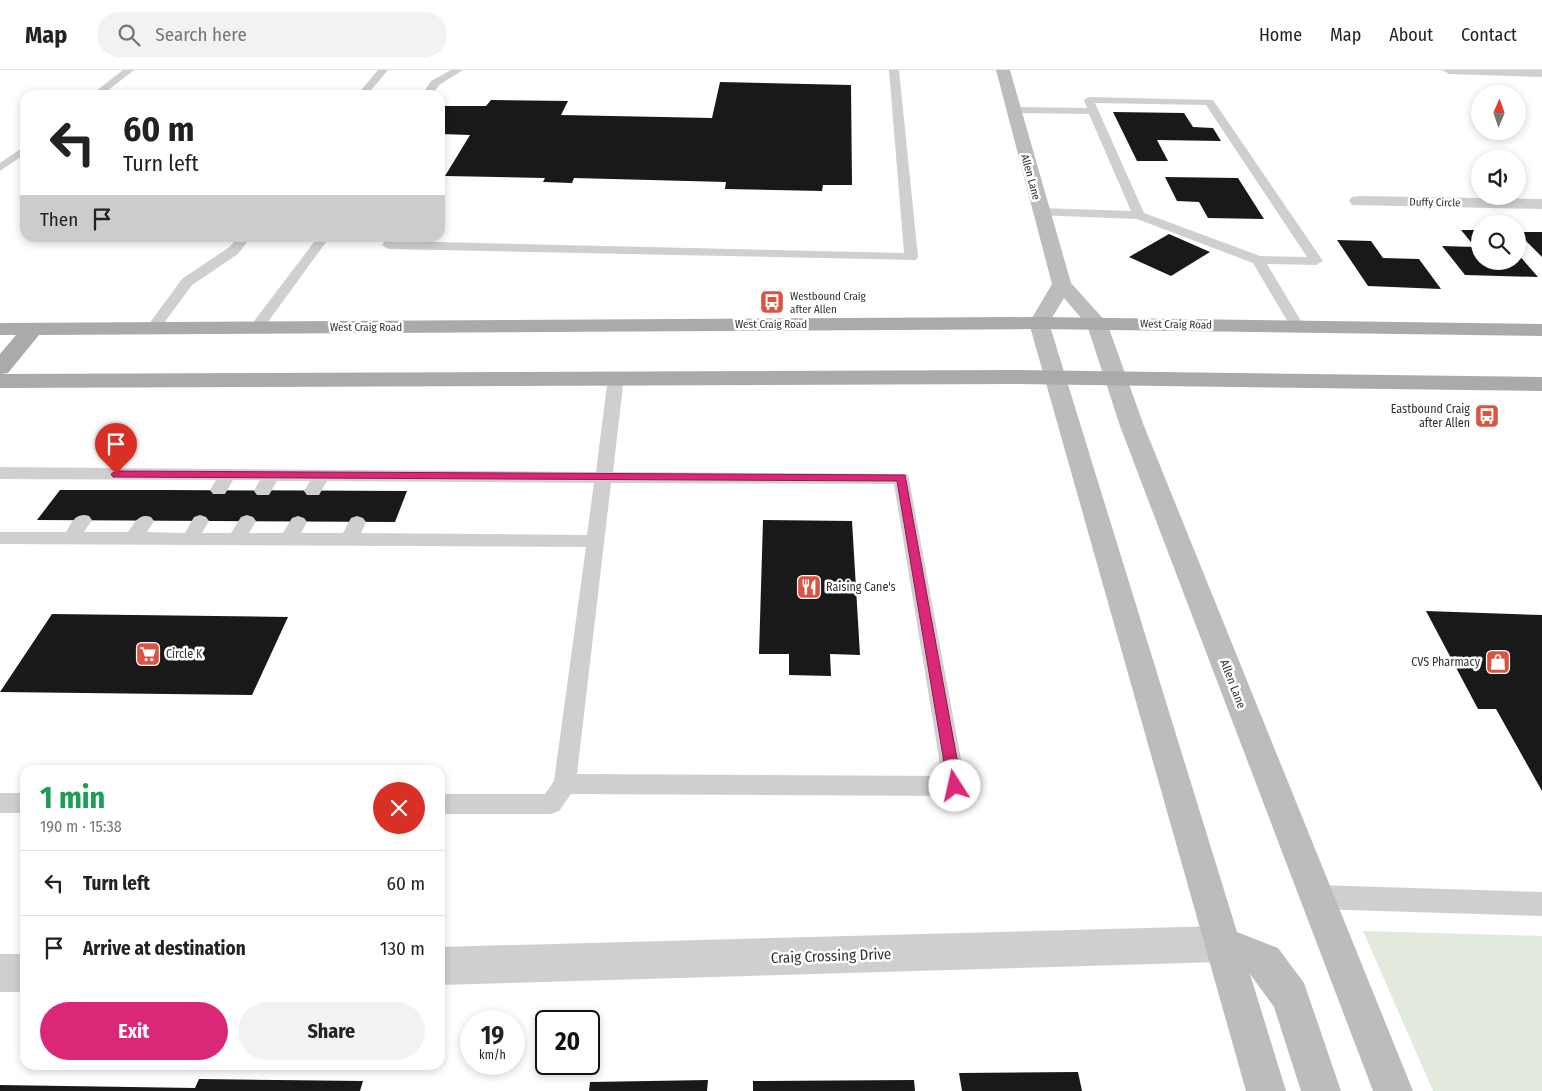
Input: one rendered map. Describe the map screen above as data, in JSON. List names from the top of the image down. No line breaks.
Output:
{"streets":{"main road":["Allen Lane","West Craig Road"],"street":["Duffy Circle","Craig Crossing Drive"]},"crossings":[["Allen Lane","West Craig Road"]],"places":{"bus stop":["Westbound Craig after Allen","Eastbound Craig after Allen"],"restaurant":["Raising Cane's"],"supermarket":["Circle K"],"shop":["CVS Pharmacy"]},"north":"top","page":{"header":"Map","search":"Search here","nav":["Home","Map","About","Contact"],"turn":["60 m","Turn left"],"then":"Then","heading":["1 min","190 m · 15:38"],"list":[{"name":"Turn left","value":"60 m"},{"name":"Arrive at destination","value":"130 m"}],"buttons":["Exit","Share"],"speed":"19 km/h","limit":"20"}}
